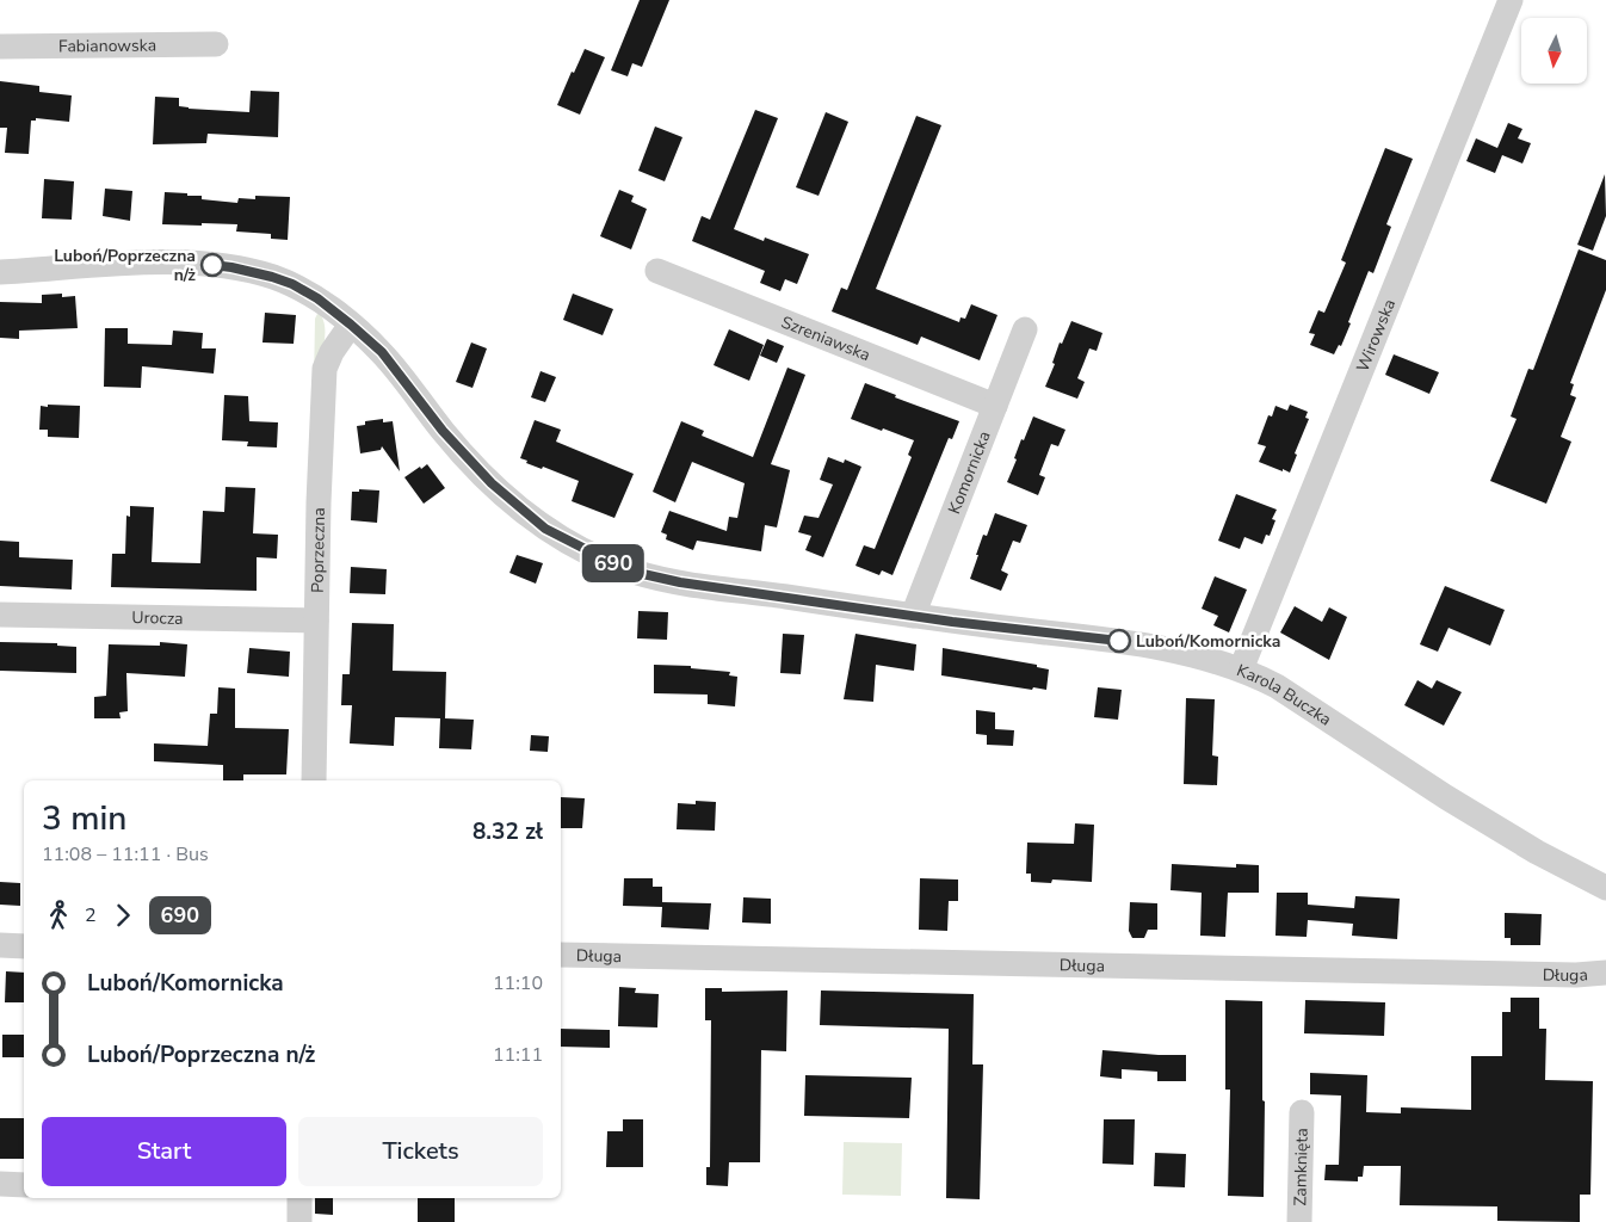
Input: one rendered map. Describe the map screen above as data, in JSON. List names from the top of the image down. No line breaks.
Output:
{"streets":{"street":["Fabianowska","Wirowska","Szreniawska","Komornicka","Poprzeczna","Urocza","Karola Buczka","Długa","Zamknięta"]},"crossings":[["Wirowska","Karola Buczka"],["Szreniawska","Komornicka"],["Komornicka","Karola Buczka"],["Poprzeczna","Urocza"],["Poprzeczna","Karola Buczka"]],"places":["Luboń/Poprzeczna n/ż","Luboń/Komornicka"],"lines":["bus line 690"],"north":"bottom","page":{"on_map":"690","heading":["3 min","11:08 – 11:11 · Bus","8.32 zł"],"legs":["2","690"],"list":[{"name":"Luboń/Komornicka","value":"11:10"},{"name":"Luboń/Poprzeczna n/ż","value":"11:11"}],"buttons":["Start","Tickets"]}}
